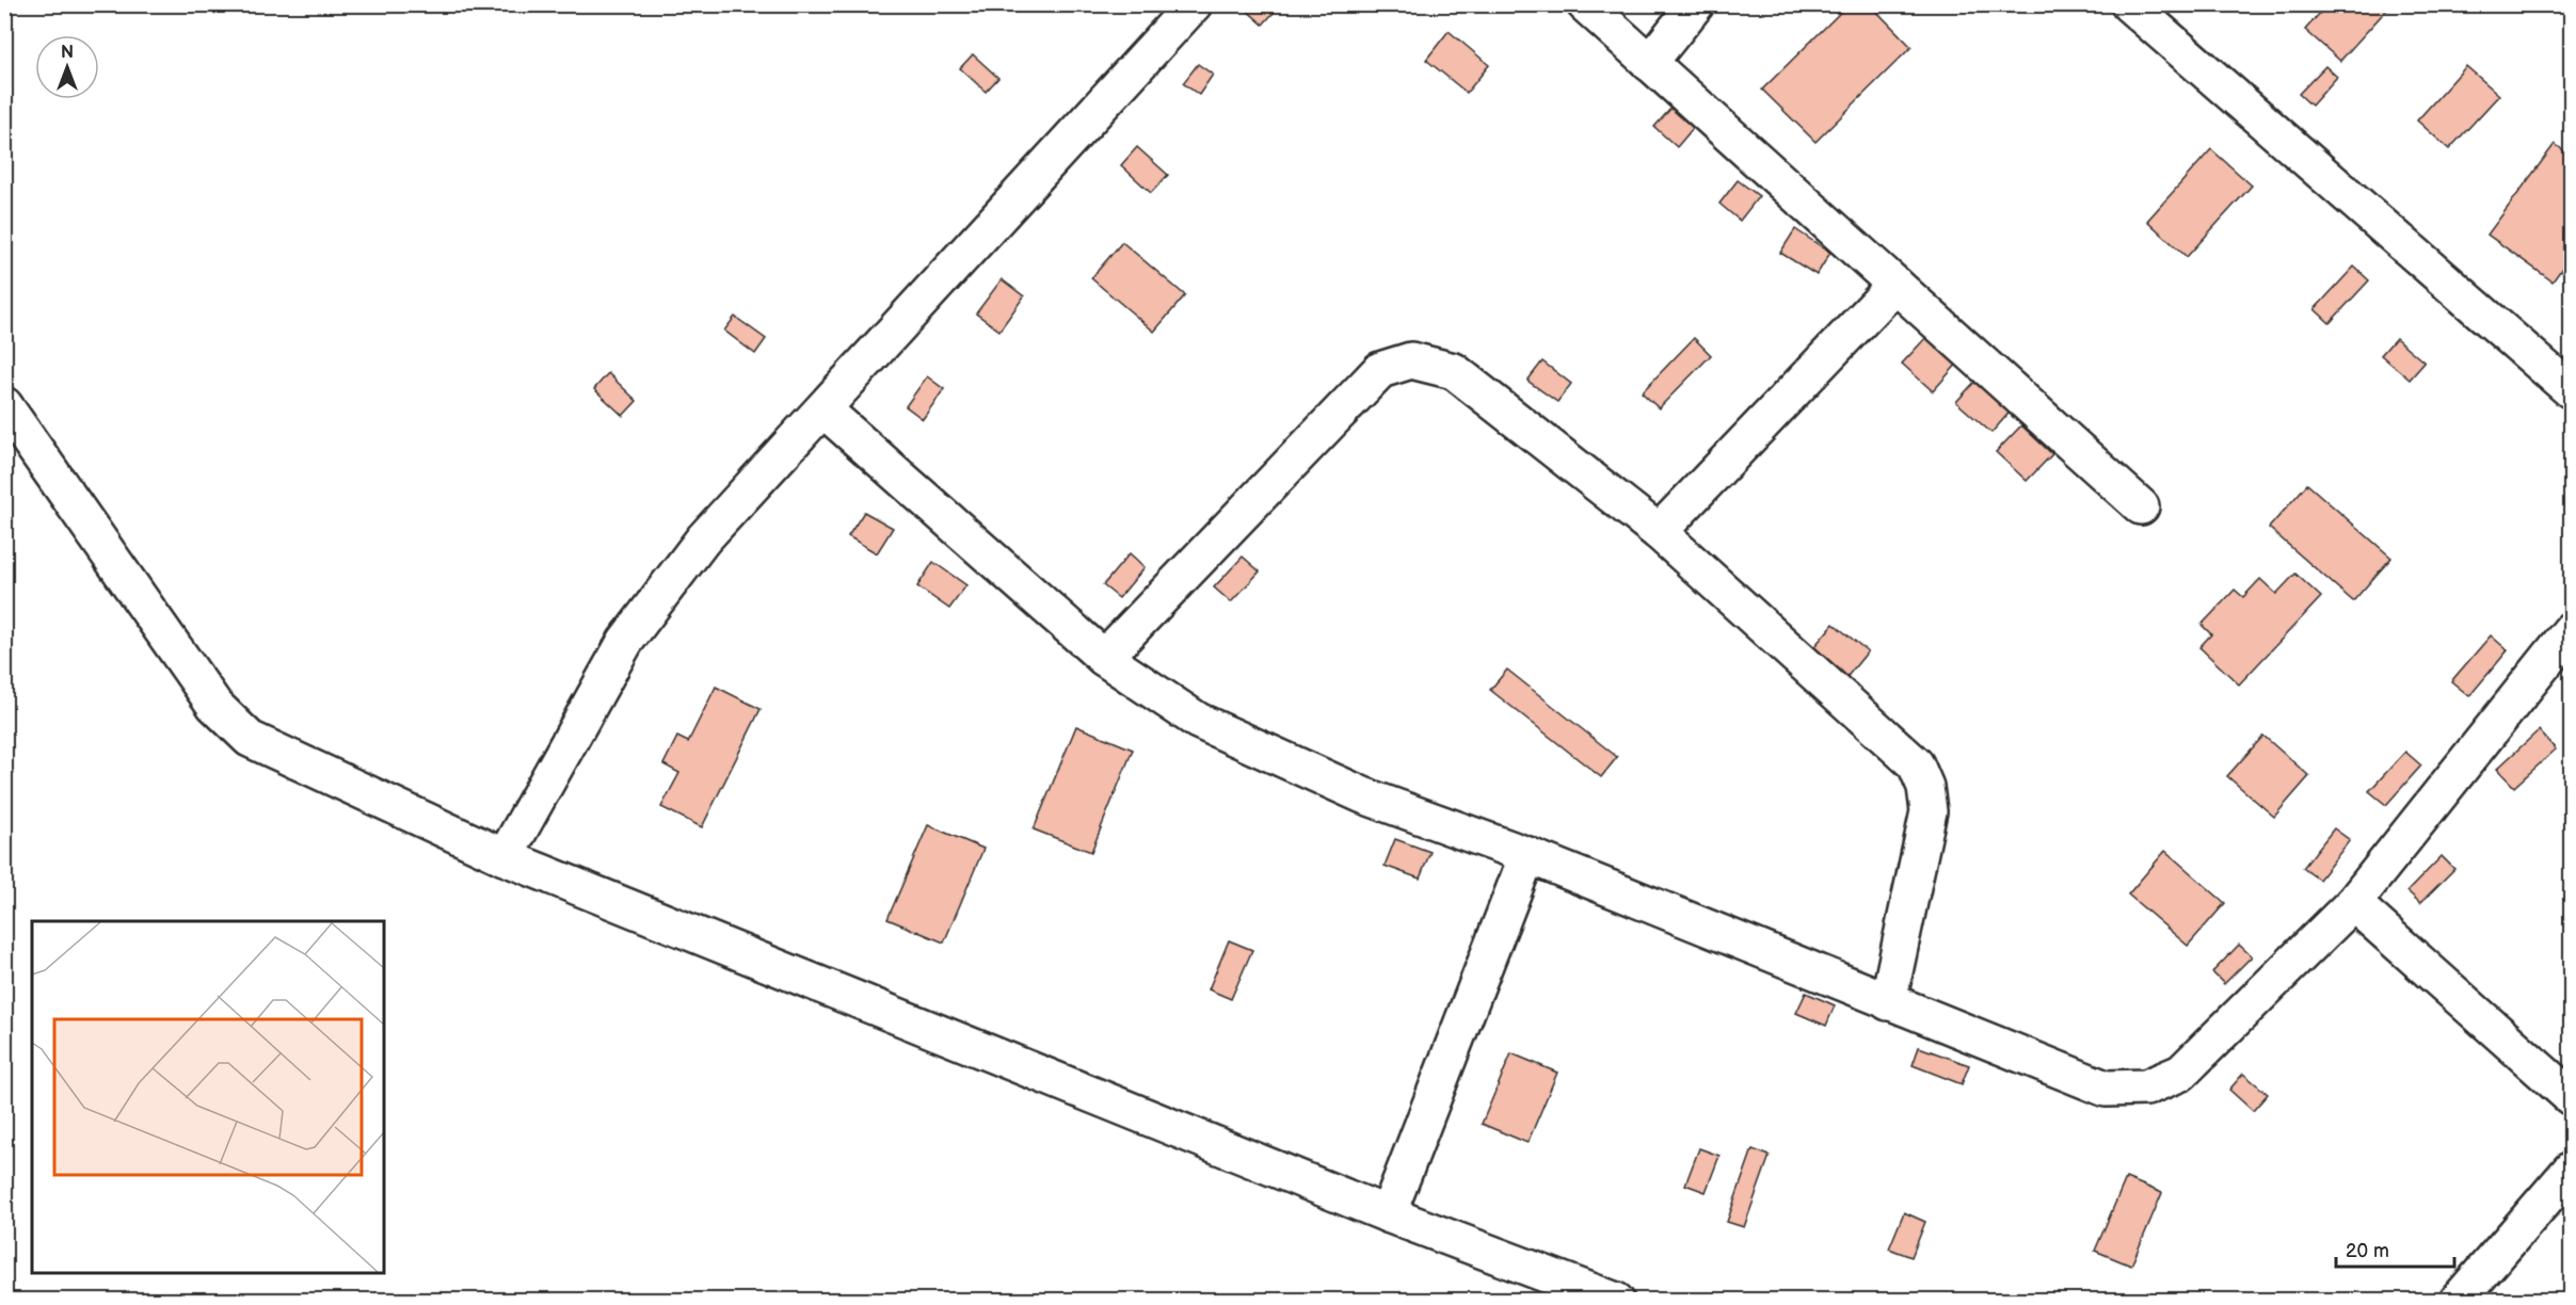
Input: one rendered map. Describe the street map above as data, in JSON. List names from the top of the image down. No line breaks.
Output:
{"scale_bar":"20 m","north":"top"}
